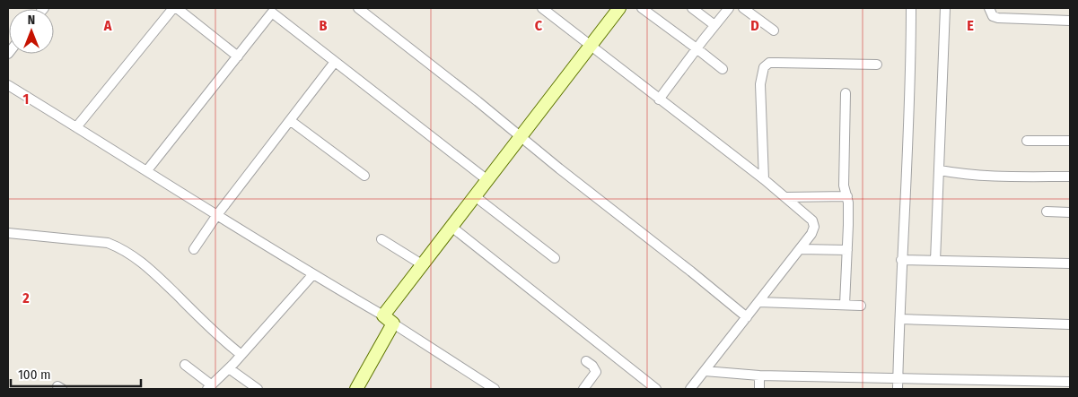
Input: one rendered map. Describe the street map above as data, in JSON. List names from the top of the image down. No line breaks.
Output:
{"scale_bar":"100 m","north":"top","grid":{"columns":["A","B","C","D","E"],"rows":["1","2"]}}
